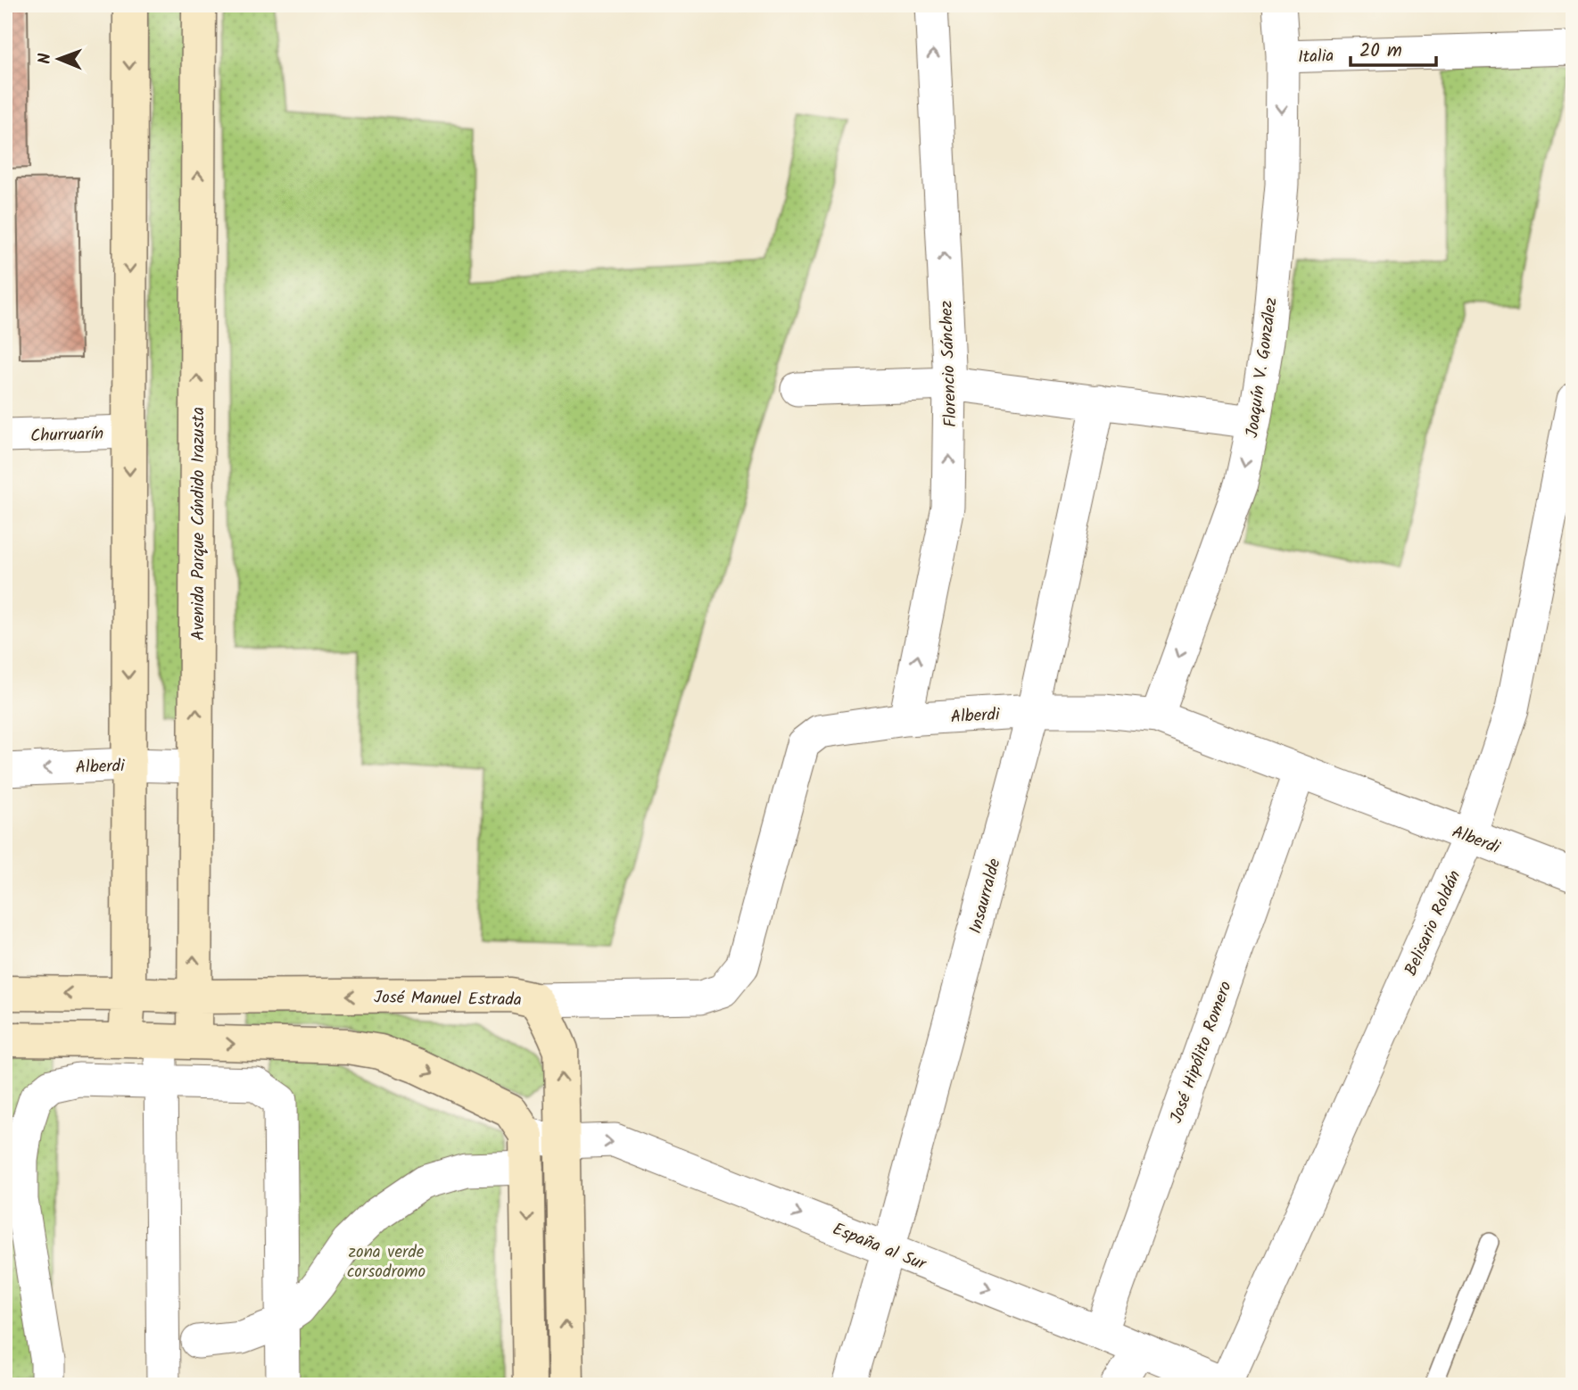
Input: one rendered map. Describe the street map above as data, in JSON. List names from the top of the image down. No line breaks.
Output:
{"streets":{"main road":["Avenida Parque Cándido Irazusta","José Manuel Estrada"],"street":["Italia","Florencio Sánchez","Joaquín V. González","Churruarín","Alberdi","Insaurralde","Belisario Roldán","José Hipólito Romero","España al Sur"]},"crossings":[["Italia","Joaquín V. González"],["Florencio Sánchez","Alberdi"],["Joaquín V. González","Alberdi"],["Avenida Parque Cándido Irazusta","Alberdi"],["Avenida Parque Cándido Irazusta","José Manuel Estrada"],["Alberdi","Insaurralde"],["Alberdi","Belisario Roldán"],["Alberdi","José Manuel Estrada"],["Alberdi","José Hipólito Romero"],["Insaurralde","España al Sur"],["Belisario Roldán","España al Sur"],["José Manuel Estrada","España al Sur"],["José Hipólito Romero","España al Sur"]],"one_way":["Florencio Sánchez","Joaquín V. González","España al Sur"],"parks":["zona verde corsodromo"],"scale_bar":"20 m","north":"left"}
